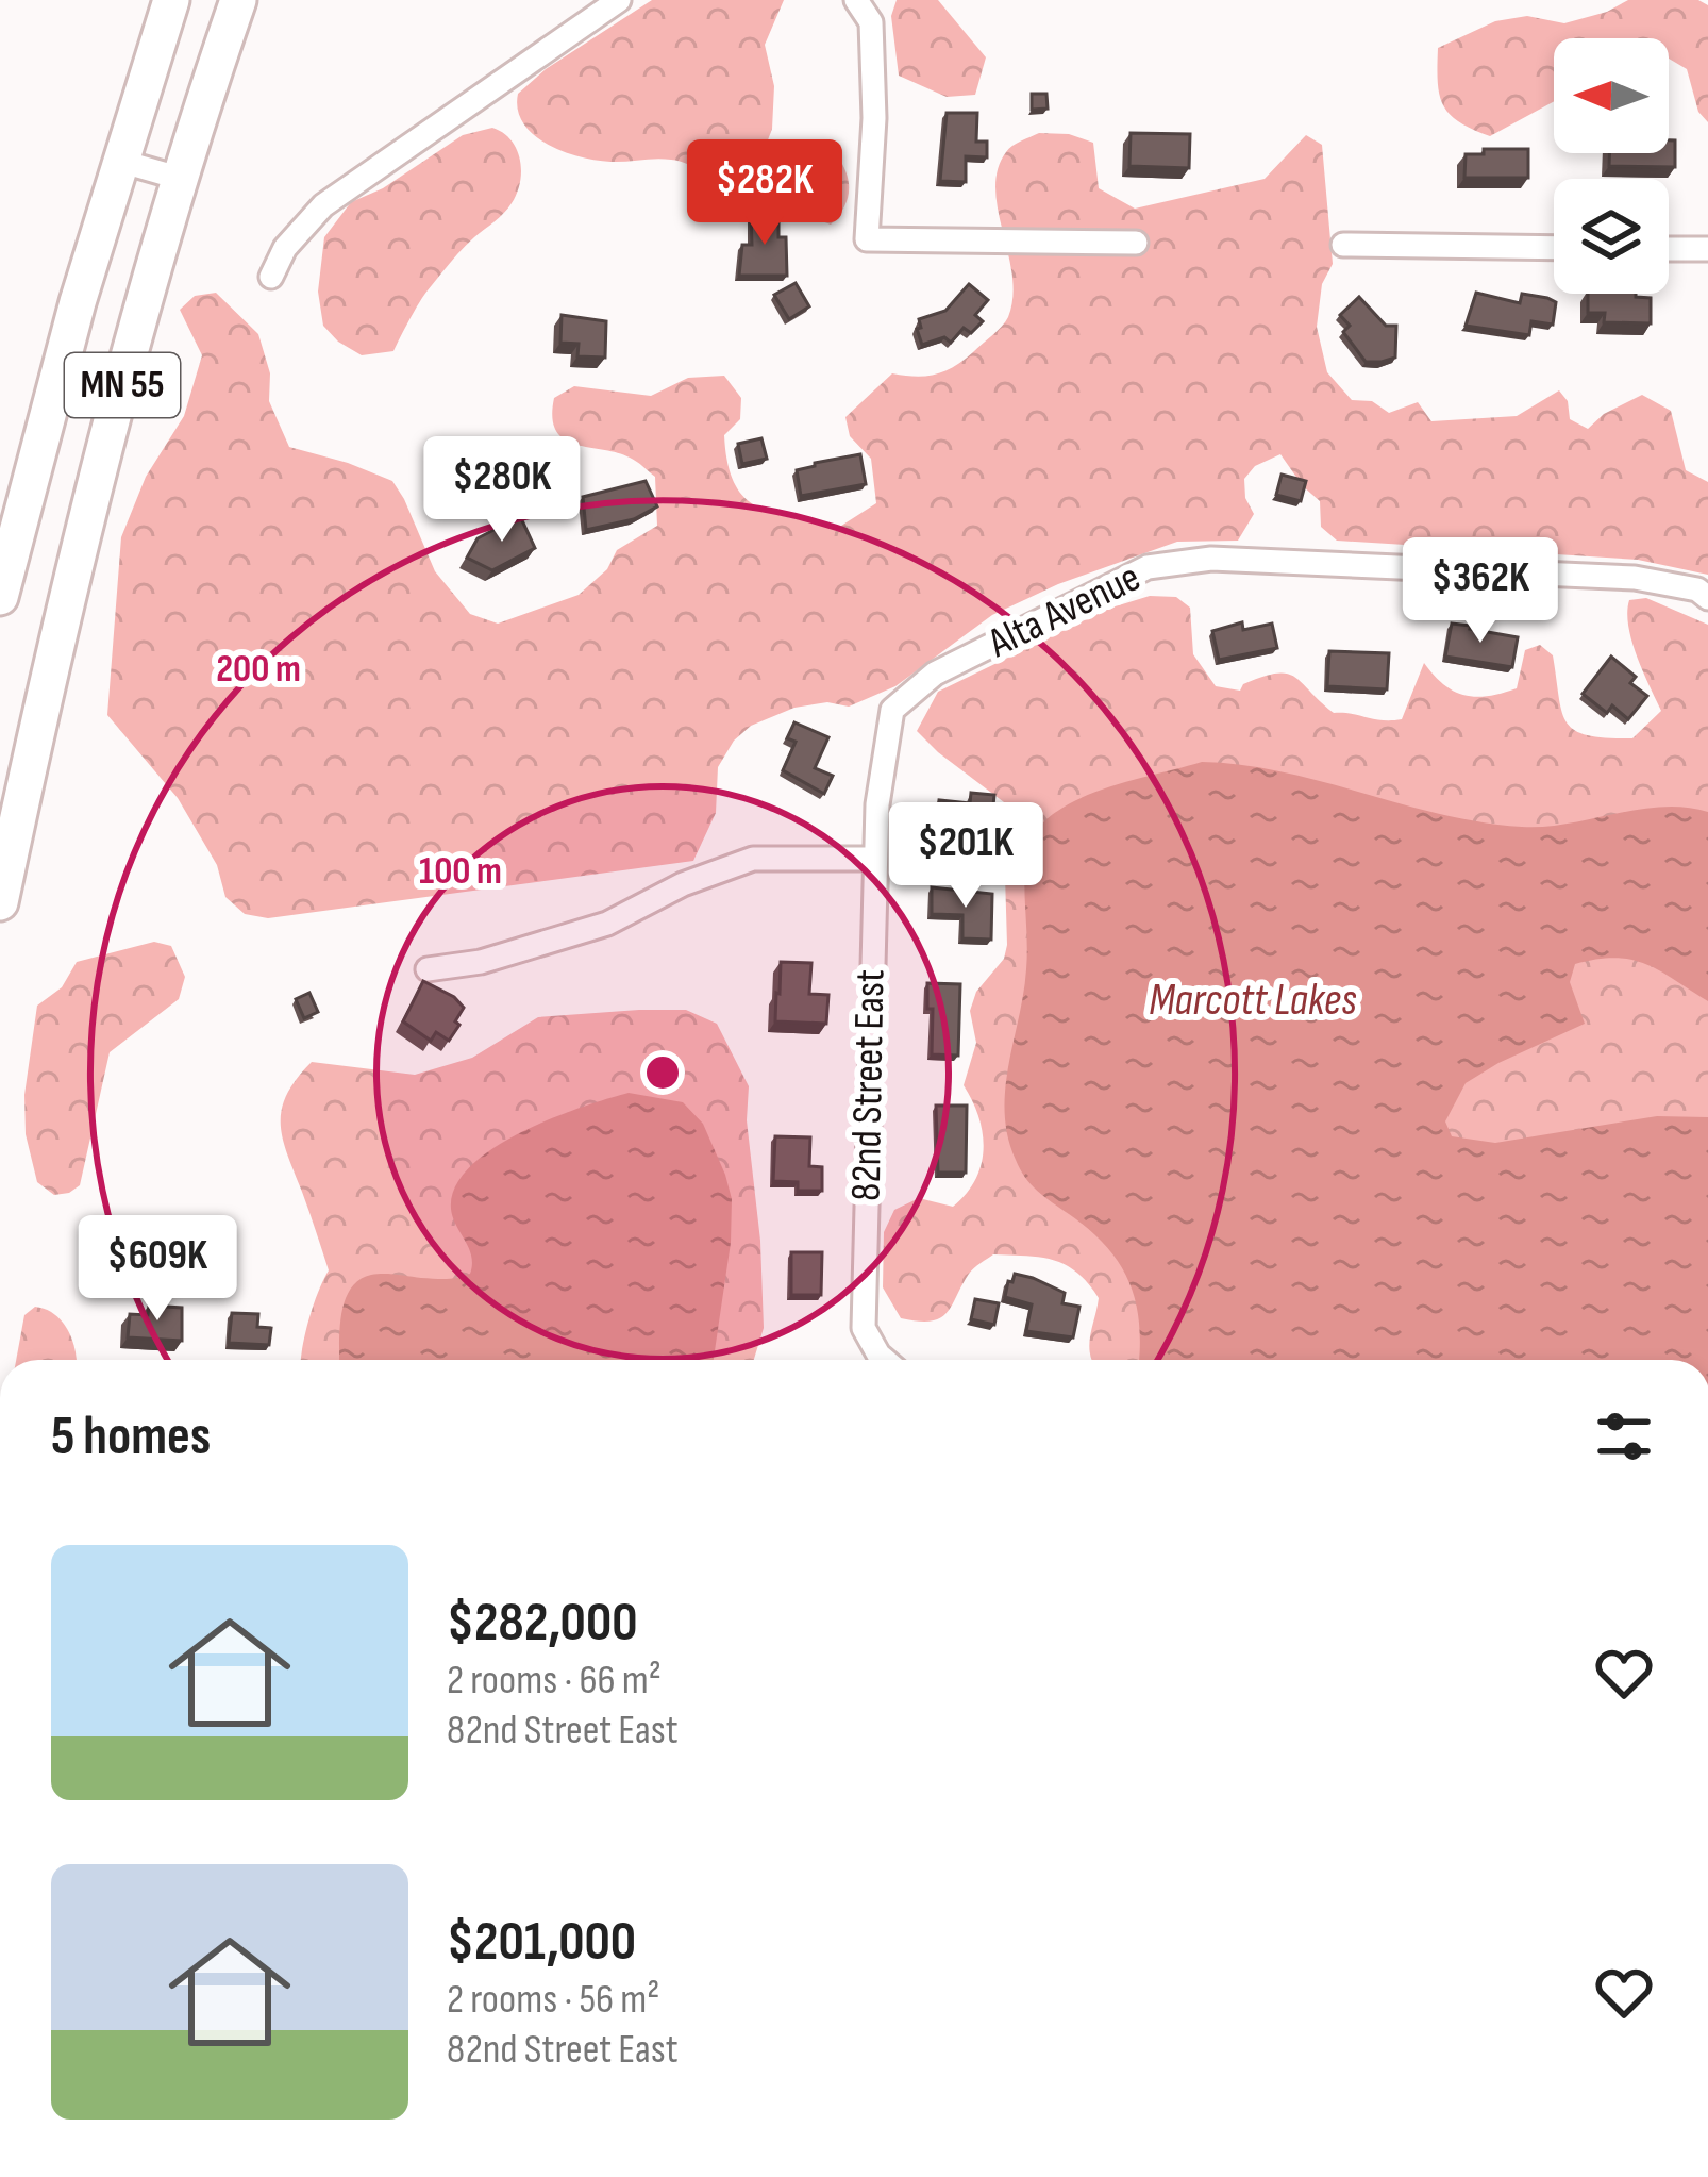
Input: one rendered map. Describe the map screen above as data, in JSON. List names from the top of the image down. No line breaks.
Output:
{"streets":{"highway":["MN 55"],"street":["Alta Avenue","82nd Street East"]},"crossings":[["Alta Avenue","82nd Street East"]],"water":["Marcott Lakes"],"north":"left","page":{"price":["$282K","$280K","$362K","$201K","$609K"],"heading":"5 homes","list":[{"name":"$282,000","note":"2 rooms · 66 m² · 82nd Street East"},{"name":"$201,000","note":"2 rooms · 56 m² · 82nd Street East"}]},"rings":["200 m","100 m"]}
